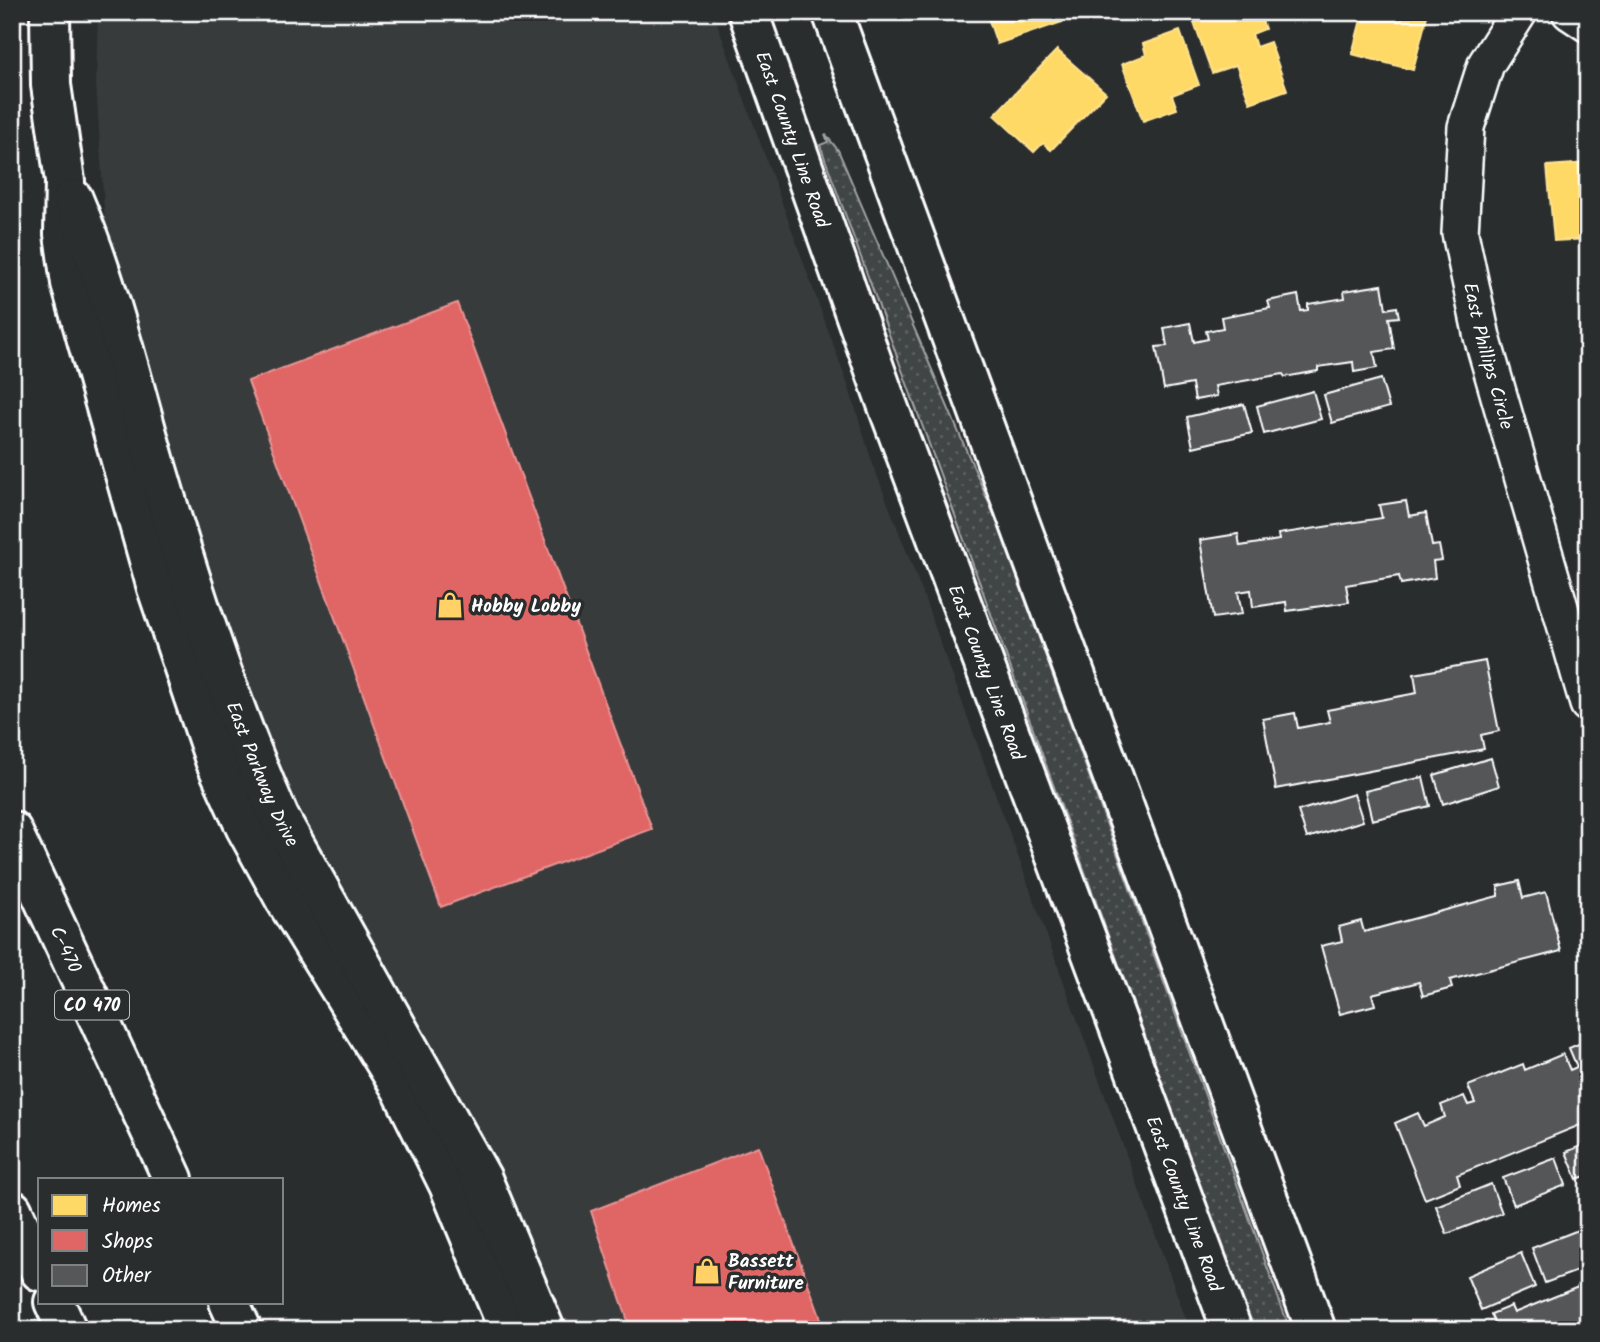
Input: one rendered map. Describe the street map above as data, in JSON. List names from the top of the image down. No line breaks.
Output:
{"streets":{"main road":["East County Line Road","East Parkway Drive","C-470","CO 470"],"street":["East Phillips Circle"]},"places":{"shop":["Hobby Lobby","Bassett Furniture"]},"legend":["Homes","Shops","Other"]}
